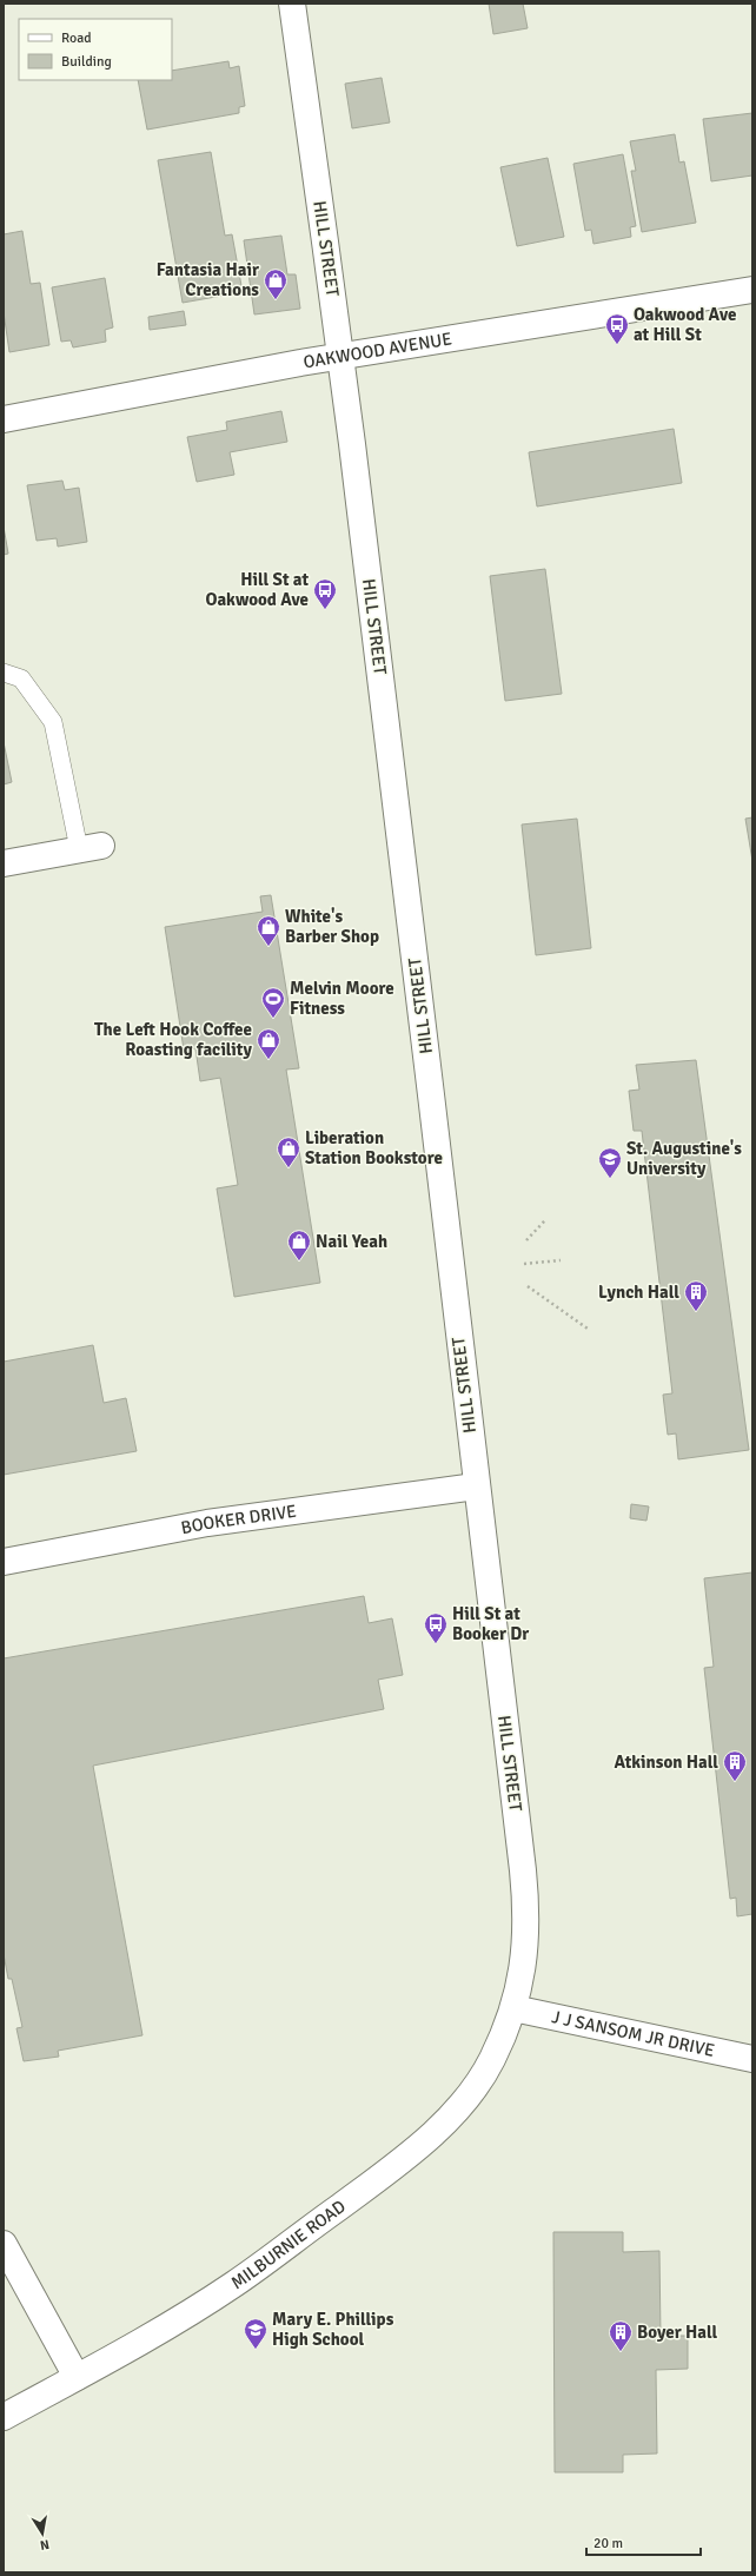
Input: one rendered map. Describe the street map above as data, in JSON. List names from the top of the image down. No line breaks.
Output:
{"streets":{"street":["HILL STREET","OAKWOOD AVENUE","BOOKER DRIVE","J J SANSOM JR DRIVE","MILBURNIE ROAD"]},"crossings":[["HILL STREET","OAKWOOD AVENUE"],["HILL STREET","BOOKER DRIVE"],["HILL STREET","J J SANSOM JR DRIVE"],["HILL STREET","MILBURNIE ROAD"],["J J SANSOM JR DRIVE","MILBURNIE ROAD"]],"places":{"shop":["Fantasia Hair Creations","White's Barber Shop","The Left Hook Coffee Roasting facility","Liberation Station Bookstore","Nail Yeah"],"bus stop":["Oakwood Ave at Hill St","Hill St at Oakwood Ave","Hill St at Booker Dr"],"sports":["Melvin Moore Fitness"],"school or university":["St. Augustine's University","Mary E. Phillips High School"],"building":["Lynch Hall","Atkinson Hall","Boyer Hall"]},"legend":["Road","Building"],"scale_bar":"20 m","north":"bottom"}
